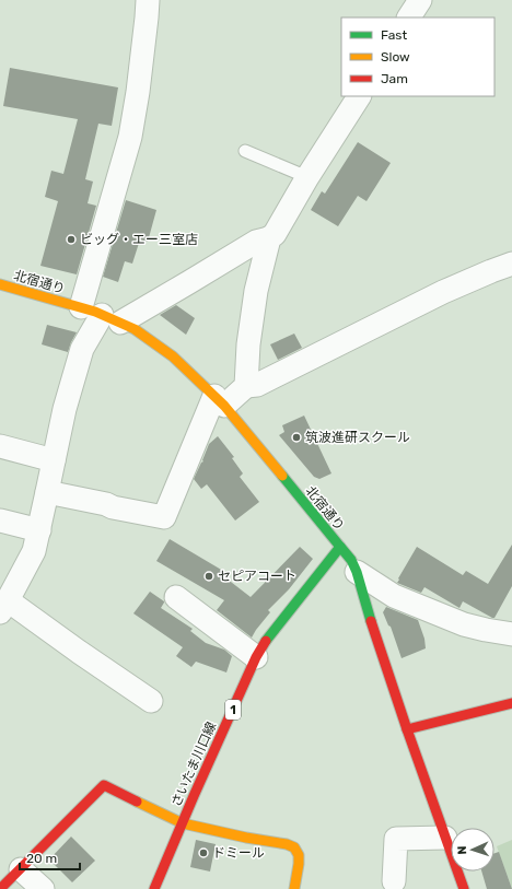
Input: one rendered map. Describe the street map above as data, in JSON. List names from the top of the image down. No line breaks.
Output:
{"streets":{"street":["北宿通り","1","さいたま川口線"]},"crossings":[["北宿通り","さいたま川口線"]],"places":["ビッグ・エー三室店","筑波進研スクール","セピアコート","ドミール"],"legend":["Fast","Slow","Jam"],"scale_bar":"20 m","north":"left"}
